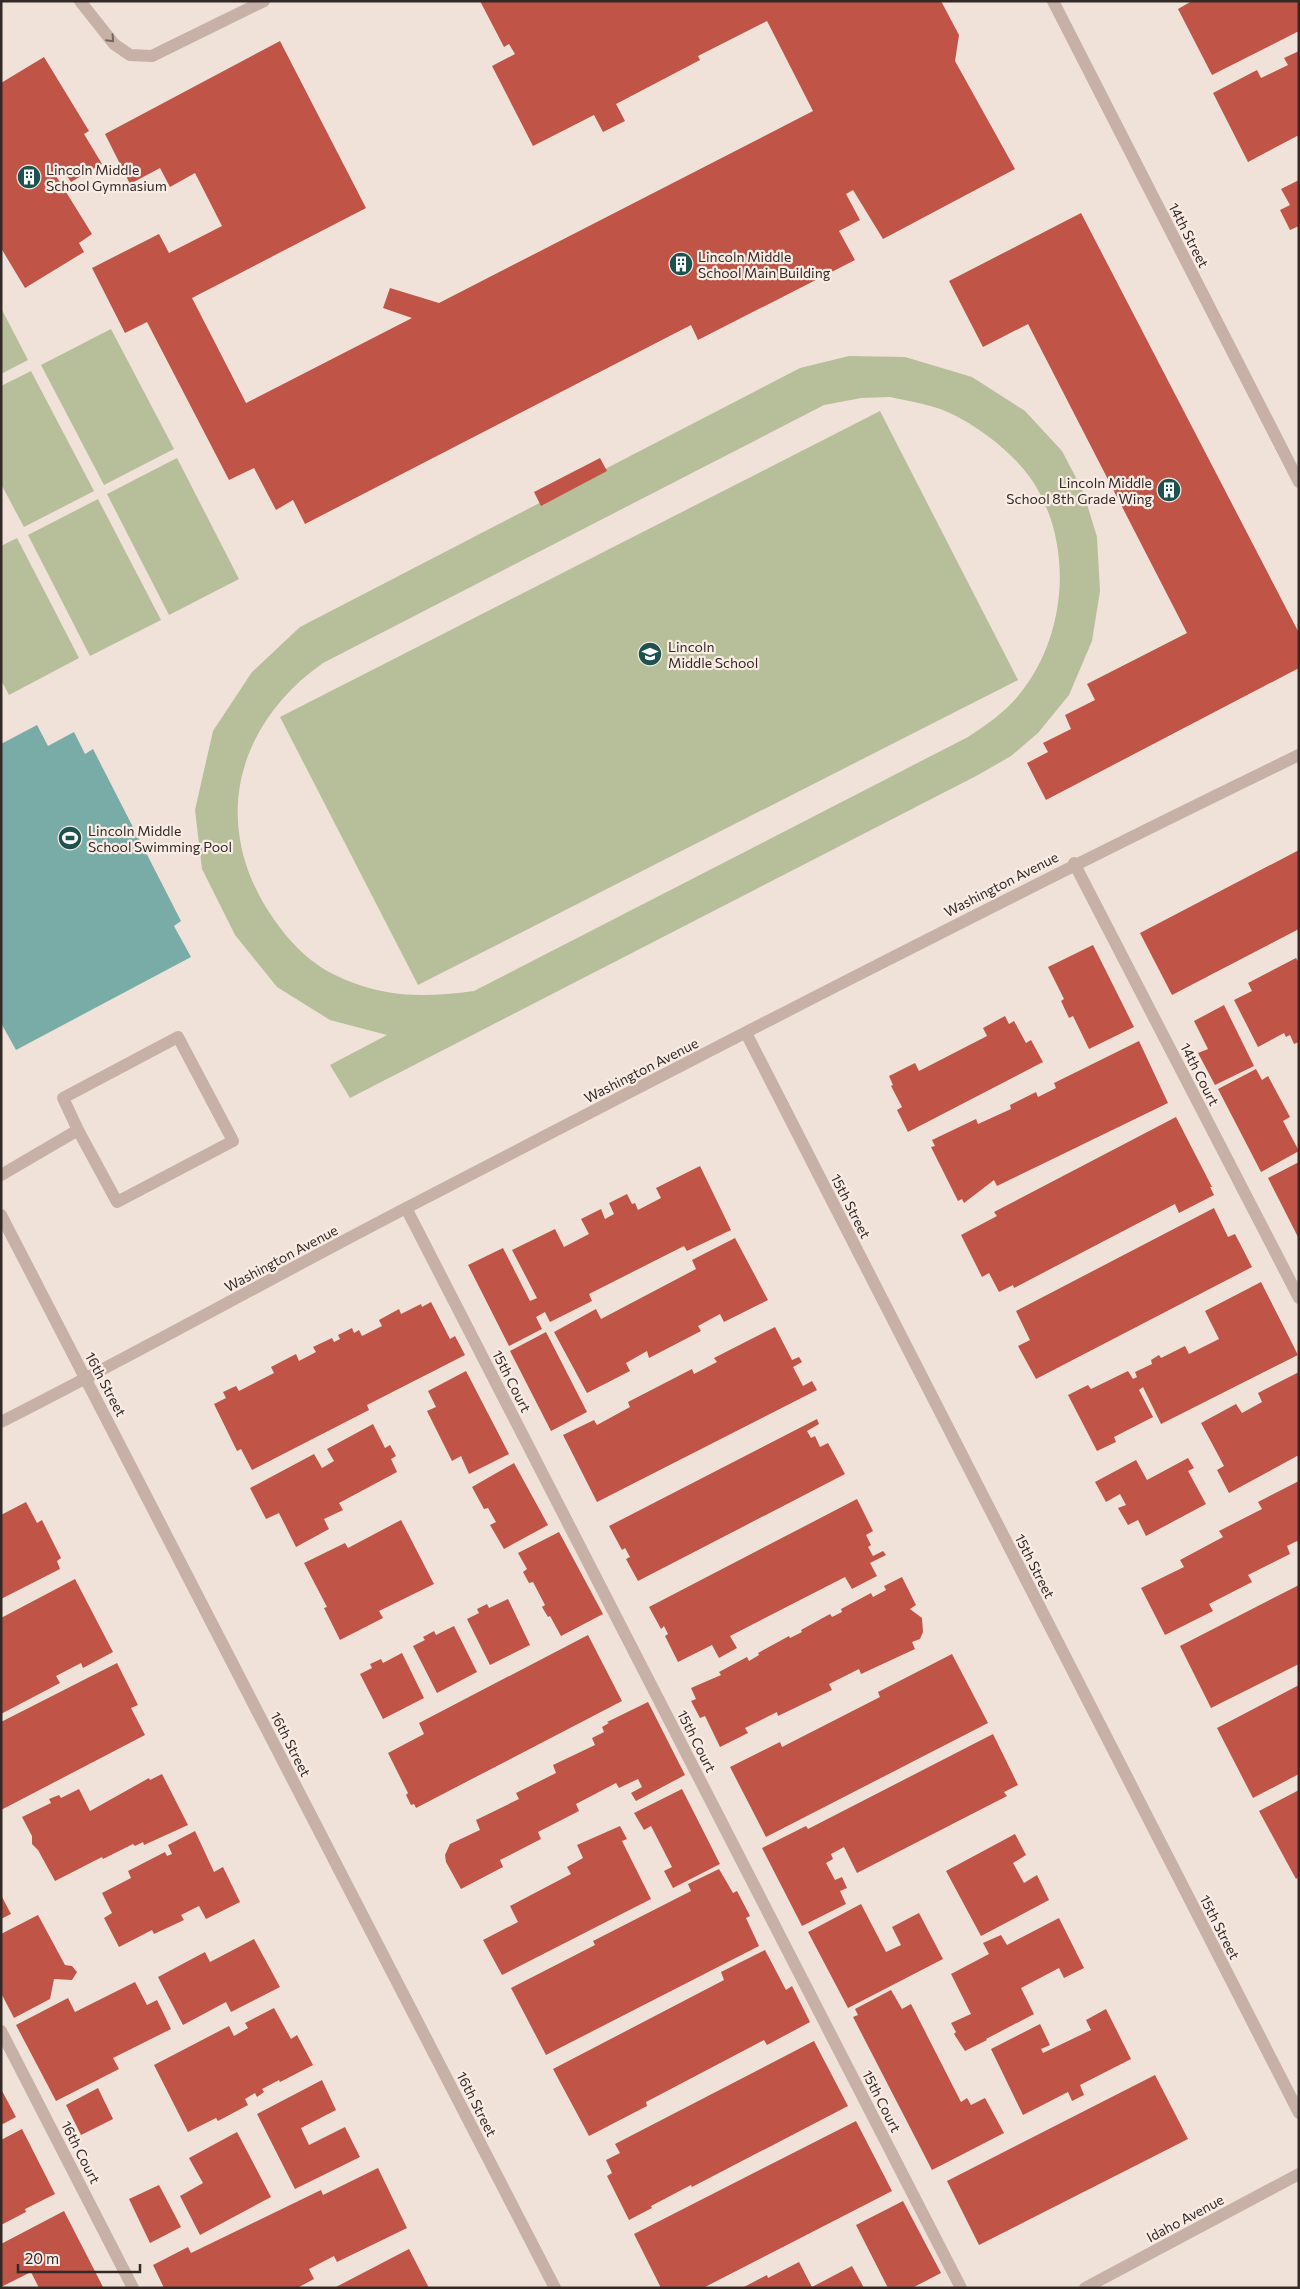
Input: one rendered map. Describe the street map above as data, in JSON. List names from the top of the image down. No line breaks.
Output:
{"streets":{"street":["14th Street","Washington Avenue","14th Court","15th Street","15th Court","16th Street","16th Court","Idaho Avenue"]},"crossings":[["Washington Avenue","14th Court"],["Washington Avenue","15th Street"],["Washington Avenue","15th Court"],["Washington Avenue","16th Street"]],"places":{"building":["Lincoln Middle School Gymnasium","Lincoln Middle School Main Building","Lincoln Middle School 8th Grade Wing"],"school or university":["Lincoln Middle School"],"sports":["Lincoln Middle School Swimming Pool"]},"scale_bar":"20 m"}
